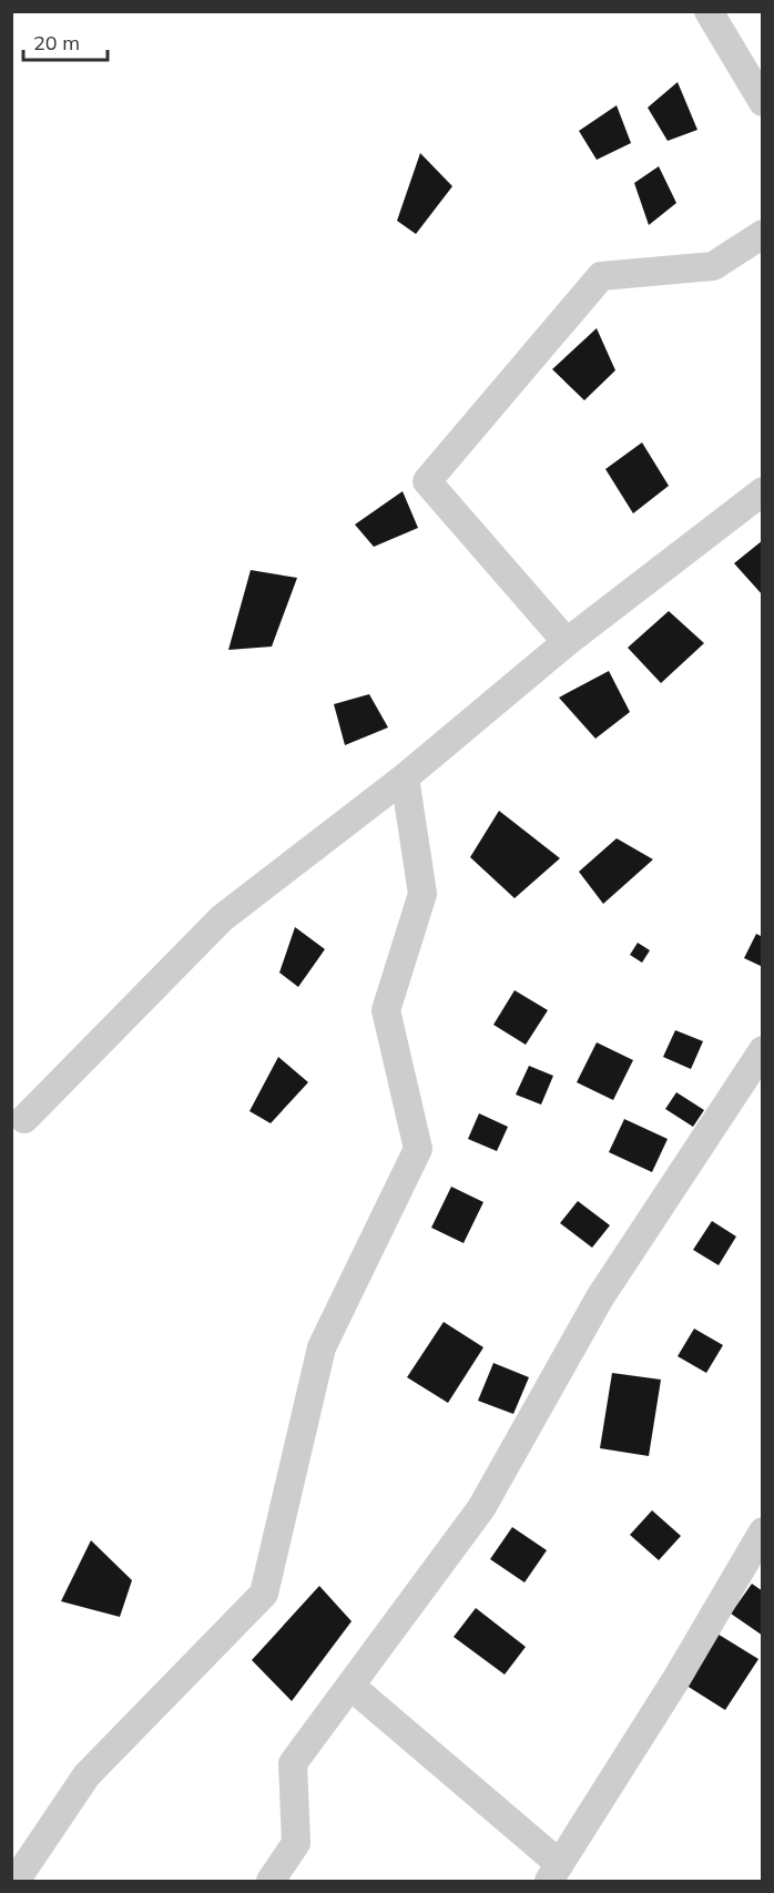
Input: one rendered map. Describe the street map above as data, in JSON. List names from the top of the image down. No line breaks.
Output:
{"scale_bar":"20 m"}
